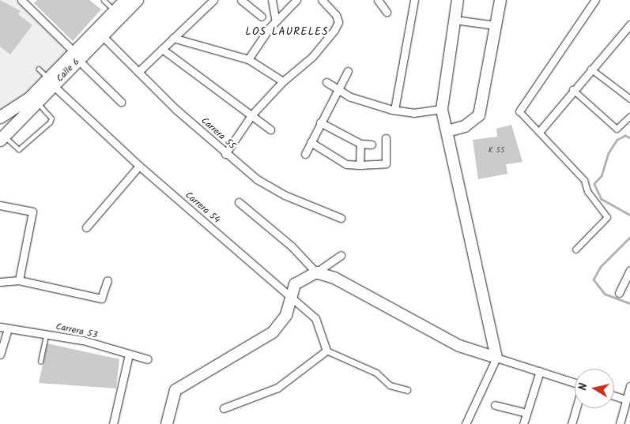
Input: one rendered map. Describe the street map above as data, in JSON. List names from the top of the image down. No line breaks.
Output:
{"streets":{"highway":["Calle 6"],"street":["Carrera 55","Carrera 54","Carrera 53"]},"crossings":[["Calle 6","Carrera 55"],["Calle 6","Carrera 54"]],"districts":["LOS LAURELES"],"house_numbers":["K 55"],"north":"left"}
